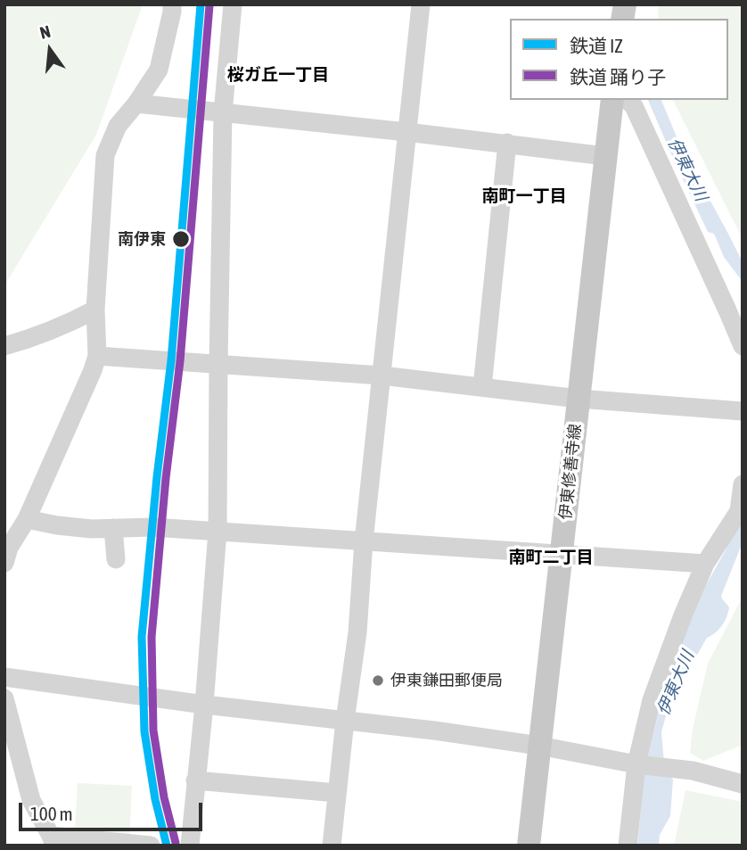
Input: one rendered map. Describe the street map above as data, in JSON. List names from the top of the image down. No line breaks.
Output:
{"streets":{"main road":["伊東修善寺線"]},"districts":["桜ガ丘一丁目","南町一丁目","南町二丁目"],"water":["伊東大川"],"places":["南伊東","伊東鎌田郵便局"],"lines":["rail line IZ","rail line 踊り子"],"legend":["鉄道 IZ","鉄道 踊り子"],"scale_bar":"100 m","north":"top"}
